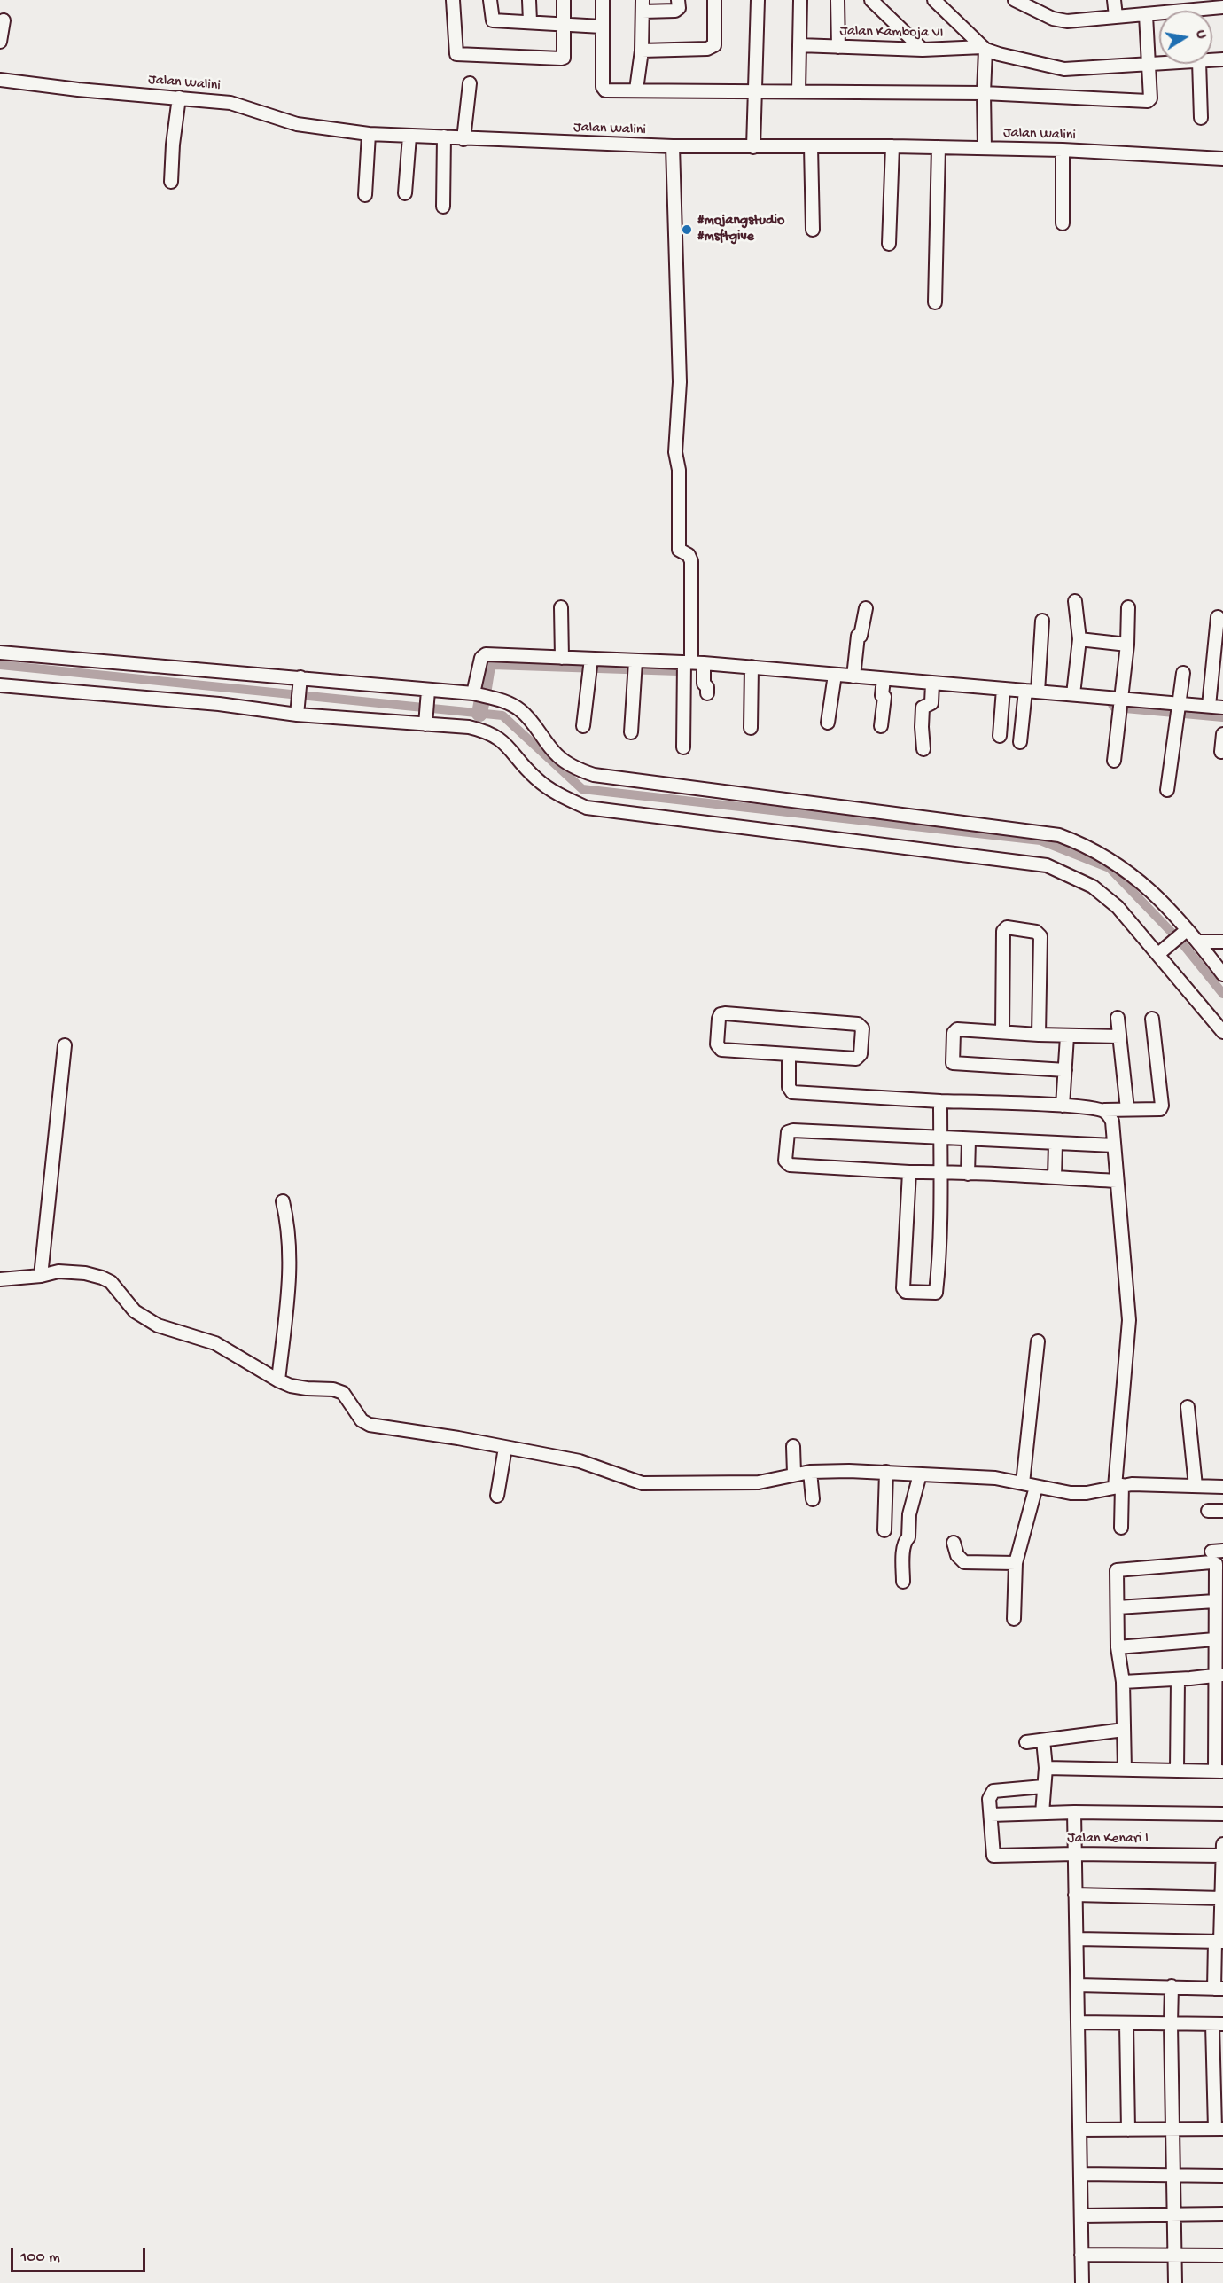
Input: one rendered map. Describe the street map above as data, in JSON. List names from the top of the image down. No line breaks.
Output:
{"streets":{"street":["Jalan Kamboja VI","Jalan Walini","Jalan Kenari I"]},"places":["#mojangstudio #msftgive"],"scale_bar":"100 m","north":"right"}
